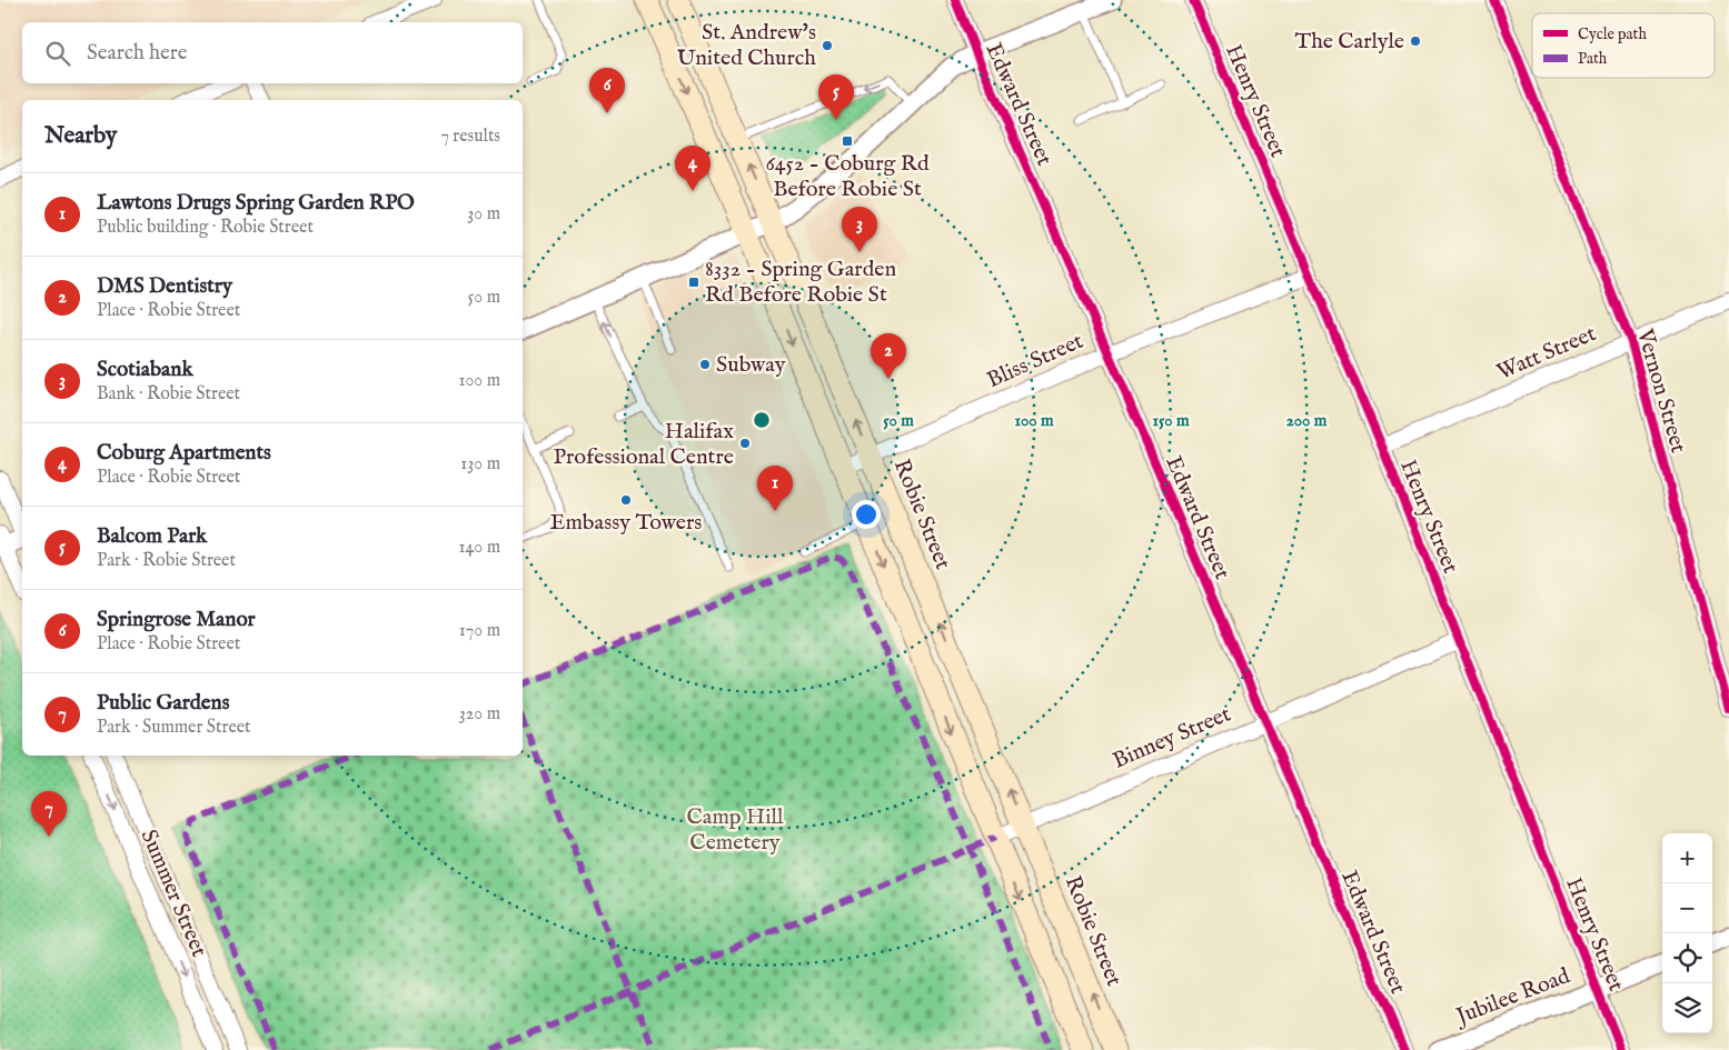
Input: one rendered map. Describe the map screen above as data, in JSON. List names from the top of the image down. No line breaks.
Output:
{"streets":{"main road":["Robie Street"],"street":["Henry Street","Edward Street","Watt Street","Bliss Street","Vernon Street","Binney Street","Summer Street","Jubilee Road"]},"crossings":[["Henry Street","Watt Street"],["Henry Street","Bliss Street"],["Henry Street","Binney Street"],["Henry Street","Jubilee Road"],["Edward Street","Bliss Street"],["Edward Street","Binney Street"],["Watt Street","Vernon Street"],["Bliss Street","Robie Street"],["Robie Street","Binney Street"]],"parks":["Camp Hill Cemetery"],"places":{"other":["The Carlyle","St. Andrew's United Church","Subway","Halifax Professional Centre","Embassy Towers"],"transit":["6452 - Coburg Rd Before Robie St","8332 - Spring Garden Rd Before Robie St"]},"legend":["Cycle path","Path"],"page":{"search":"Search here","pins":["6","5","4","3","2","1","7"],"heading":["Nearby","7 results"],"list":[{"mark":"1","name":"Lawtons Drugs Spring Garden RPO","note":"Public building · Robie Street","value":"30 m"},{"mark":"2","name":"DMS Dentistry","note":"Place · Robie Street","value":"50 m"},{"mark":"3","name":"Scotiabank","note":"Bank · Robie Street","value":"100 m"},{"mark":"4","name":"Coburg Apartments","note":"Place · Robie Street","value":"130 m"},{"mark":"5","name":"Balcom Park","note":"Park · Robie Street","value":"140 m"},{"mark":"6","name":"Springrose Manor","note":"Place · Robie Street","value":"170 m"},{"mark":"7","name":"Public Gardens","note":"Park · Summer Street","value":"320 m"}],"map_buttons":["+","−"]},"rings":["50 m","100 m","150 m","200 m"]}
